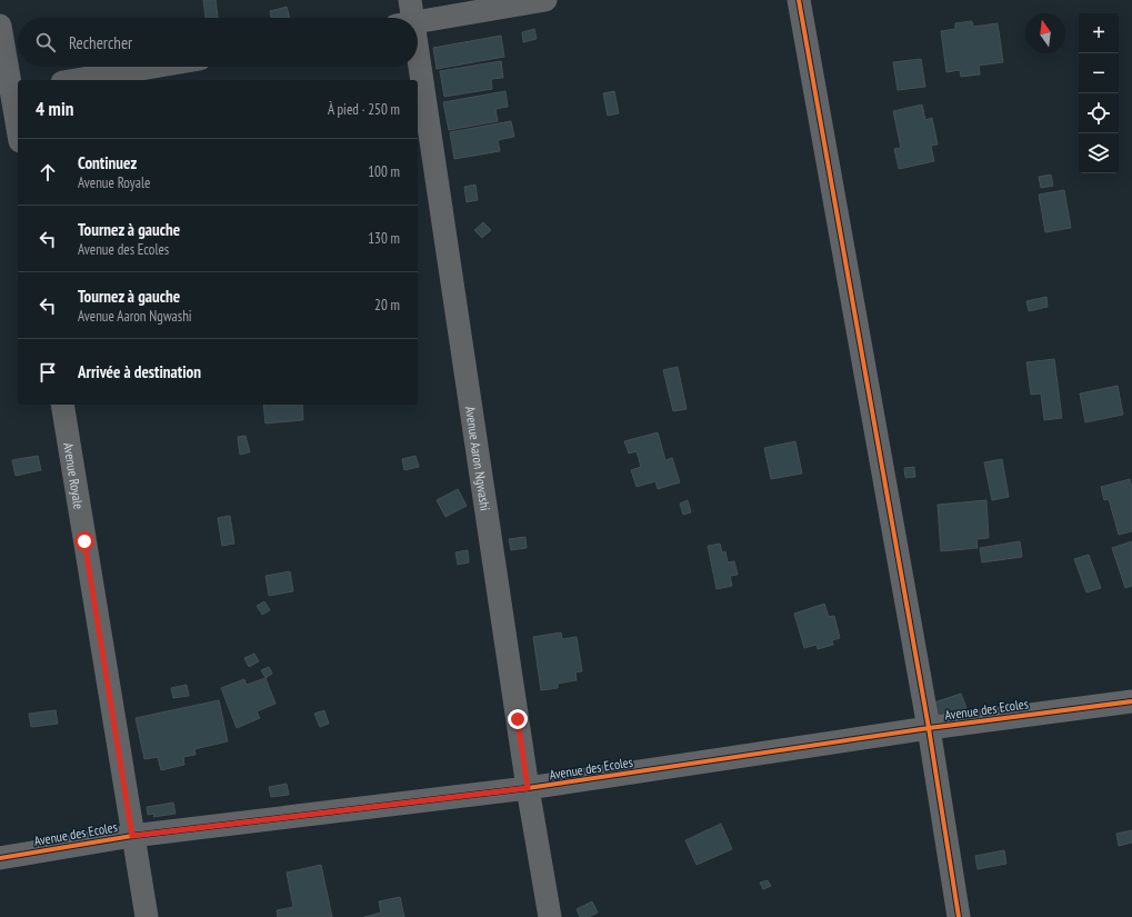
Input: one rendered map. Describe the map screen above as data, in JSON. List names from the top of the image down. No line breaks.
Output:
{"streets":{"street":["Avenue Aaron Ngwashi","Avenue Royale","Avenue des Ecoles"]},"crossings":[["Avenue Aaron Ngwashi","Avenue des Ecoles"],["Avenue Royale","Avenue des Ecoles"]],"north":"top","page":{"map_buttons":["+","−"],"search":"Rechercher","heading":["4 min","À pied · 250 m"],"list":[["Continuez","Avenue Royale","100 m"],["Tournez à gauche","Avenue des Ecoles","130 m"],["Tournez à gauche","Avenue Aaron Ngwashi","20 m"],"Arrivée à destination"]}}
